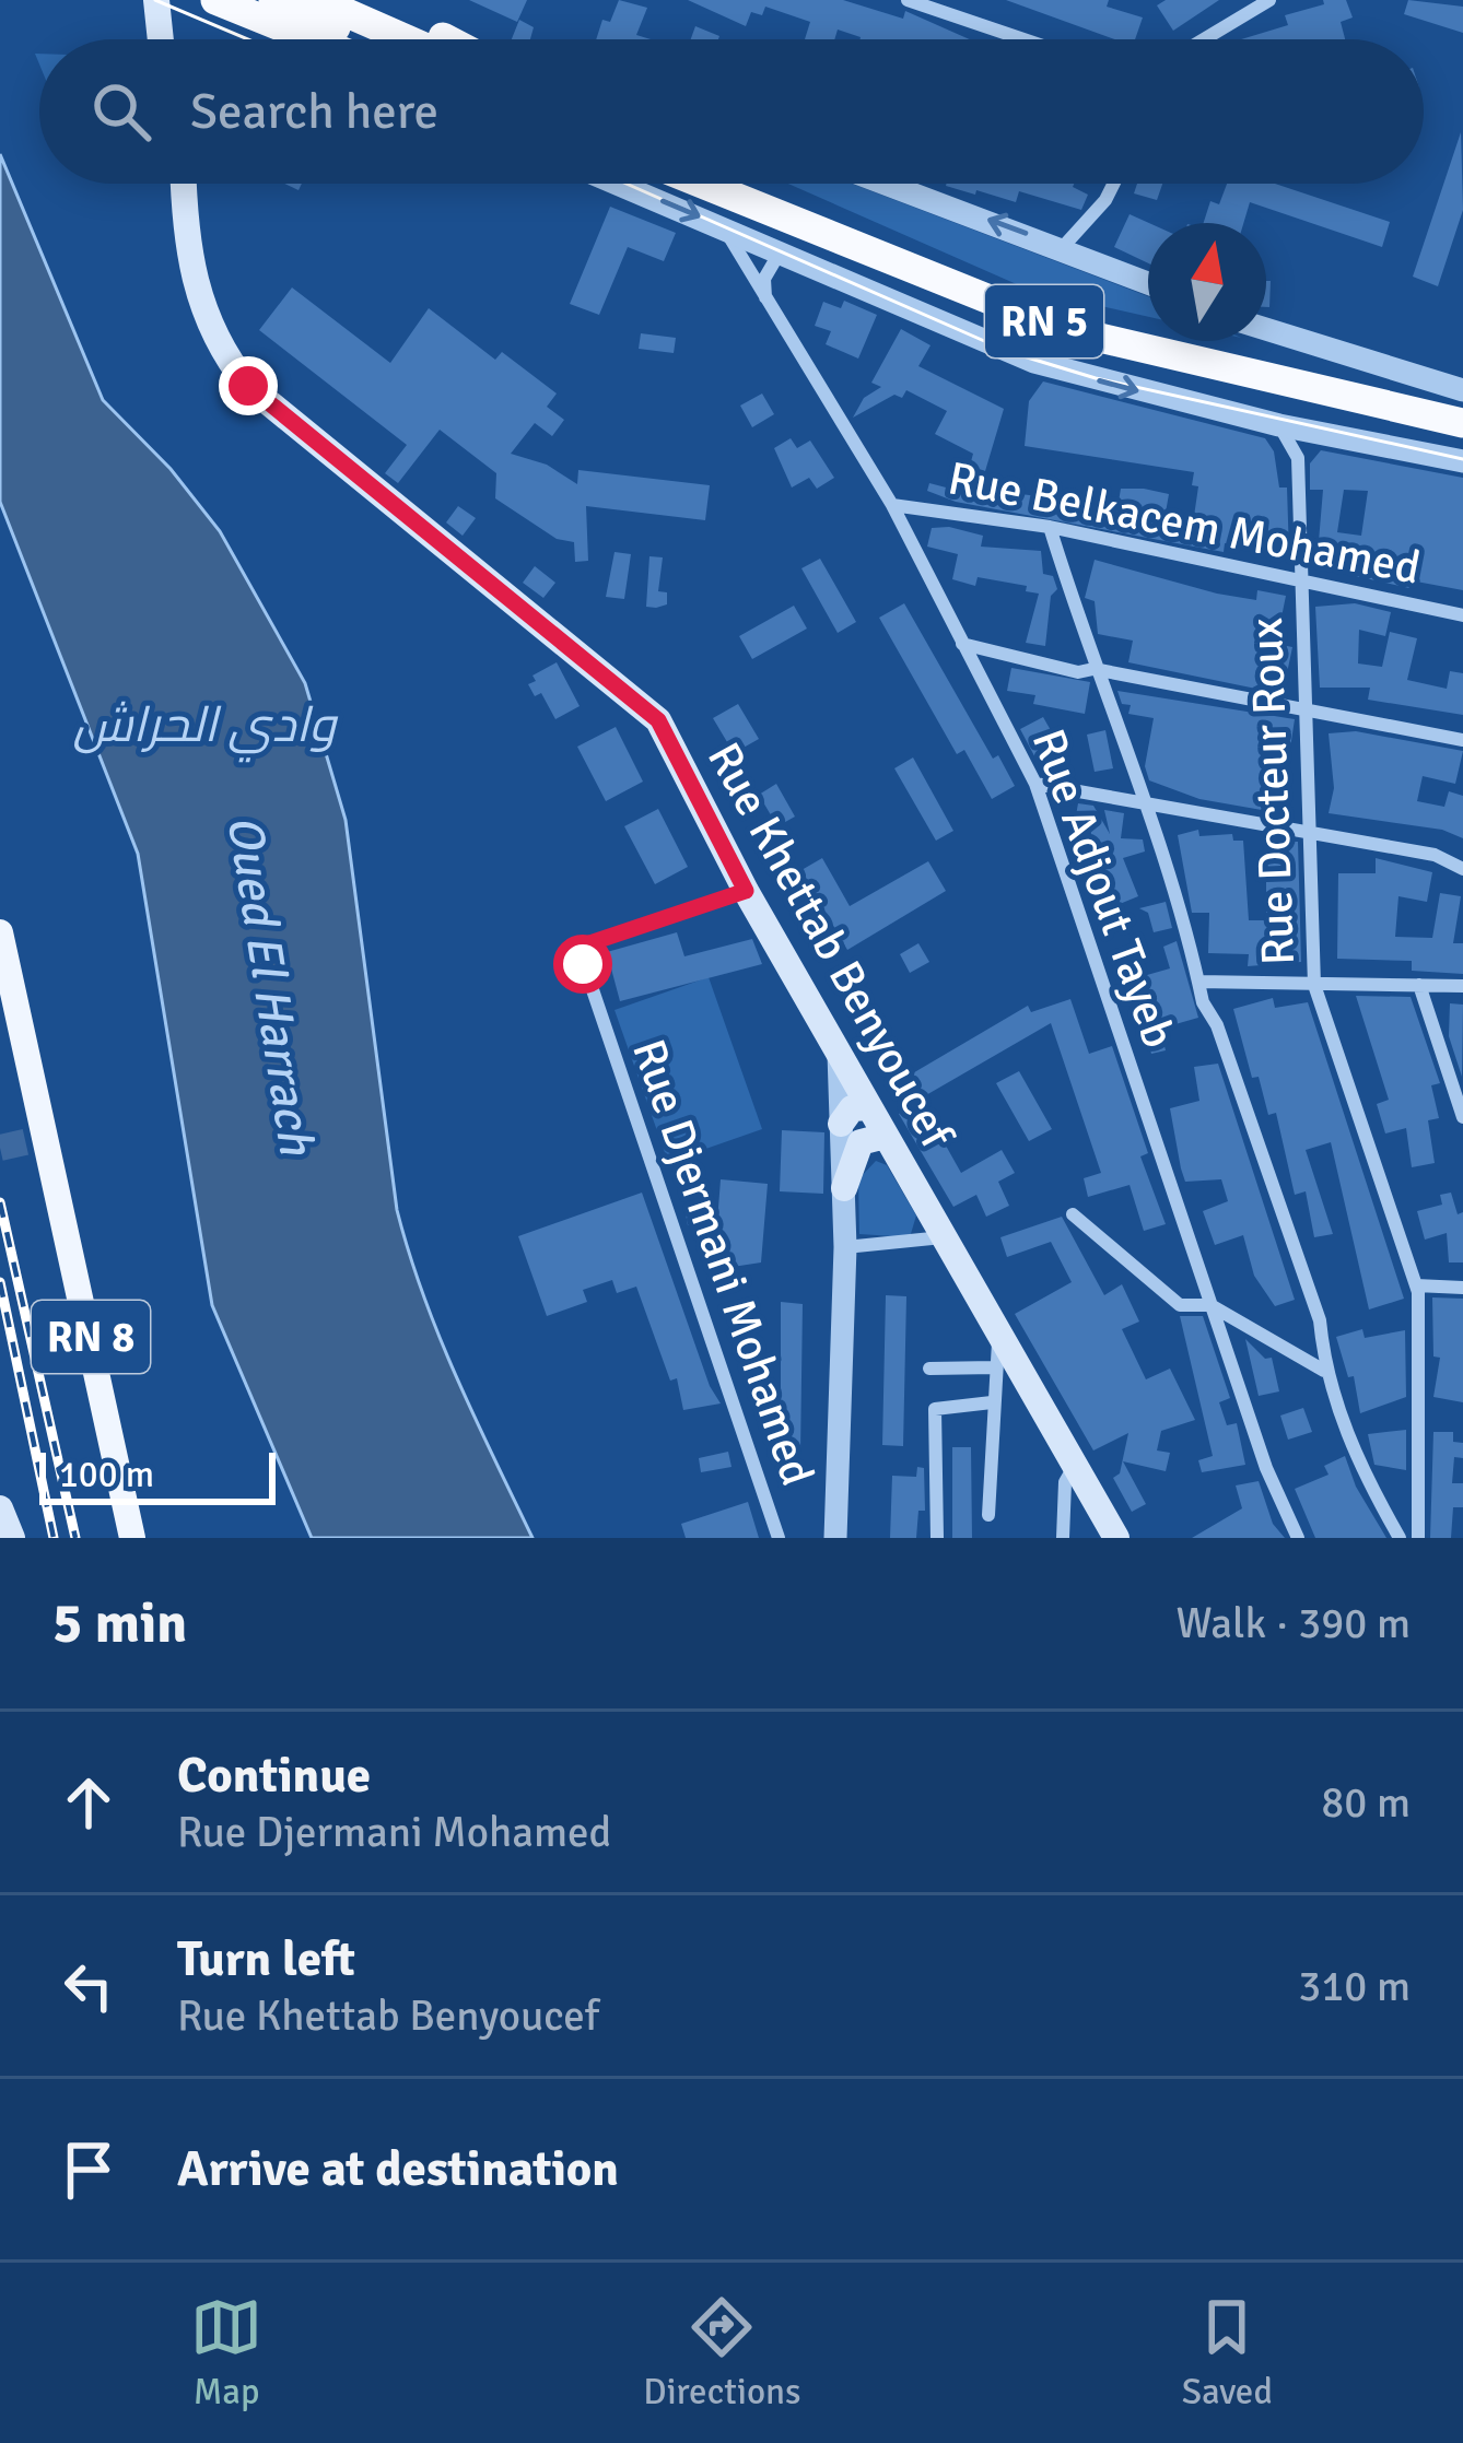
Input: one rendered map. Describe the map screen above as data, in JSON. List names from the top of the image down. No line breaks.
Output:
{"streets":{"highway":["RN 5"],"main road":["Rue Khettab Benyoucef","RN 8"],"street":["Rue Belkacem Mohamed","Rue Docteur Roux","Rue Adjout Tayeb","Rue Djermani Mohamed"]},"crossings":[["Rue Belkacem Mohamed","Rue Docteur Roux"],["Rue Belkacem Mohamed","Rue Adjout Tayeb"],["Rue Khettab Benyoucef","Rue Djermani Mohamed"]],"water":["وادي الحراش","Oued El Harrach"],"scale_bar":"100 m","north":"top","page":{"search":"Search here","scale":"100 m","heading":["5 min","Walk · 390 m"],"list":[["Continue","Rue Djermani Mohamed","80 m"],["Turn left","Rue Khettab Benyoucef","310 m"],"Arrive at destination"],"nav":["Map","Directions","Saved"]}}
